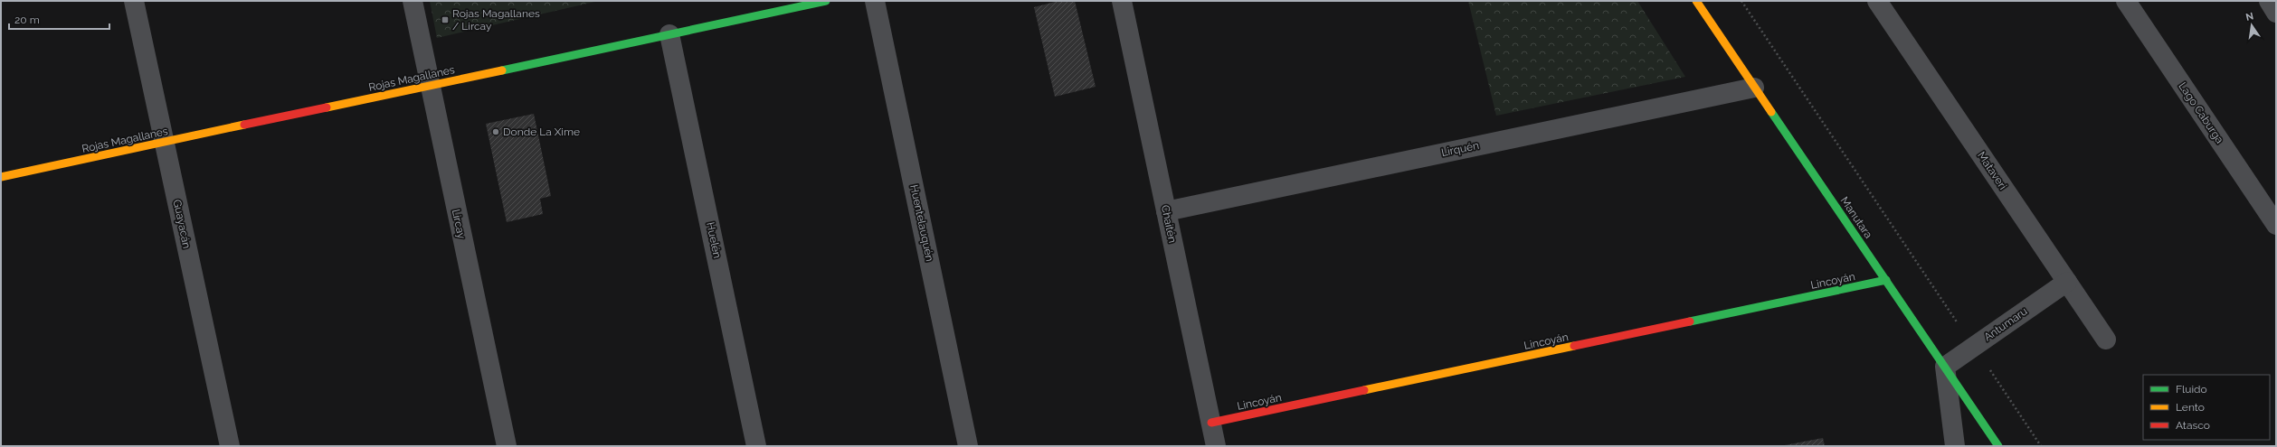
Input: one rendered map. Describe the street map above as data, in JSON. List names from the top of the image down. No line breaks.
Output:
{"streets":{"main road":["Rojas Magallanes","Manutara","Lincoyán"],"street":["Lago Caburga","Lirquén","Mataveri","Huentelauquén","Guayacán","Lircay","Chaitén","Huelén","Antumaru"]},"crossings":[["Rojas Magallanes","Guayacán"],["Rojas Magallanes","Lircay"],["Rojas Magallanes","Huelén"],["Lirquén","Manutara"],["Lirquén","Chaitén"],["Mataveri","Antumaru"],["Manutara","Lincoyán"],["Manutara","Antumaru"],["Chaitén","Lincoyán"]],"places":{"transit":["Rojas Magallanes / Lircay"],"other":["Donde La Xime"]},"legend":["Fluido","Lento","Atasco"],"scale_bar":"20 m","north":"top"}
